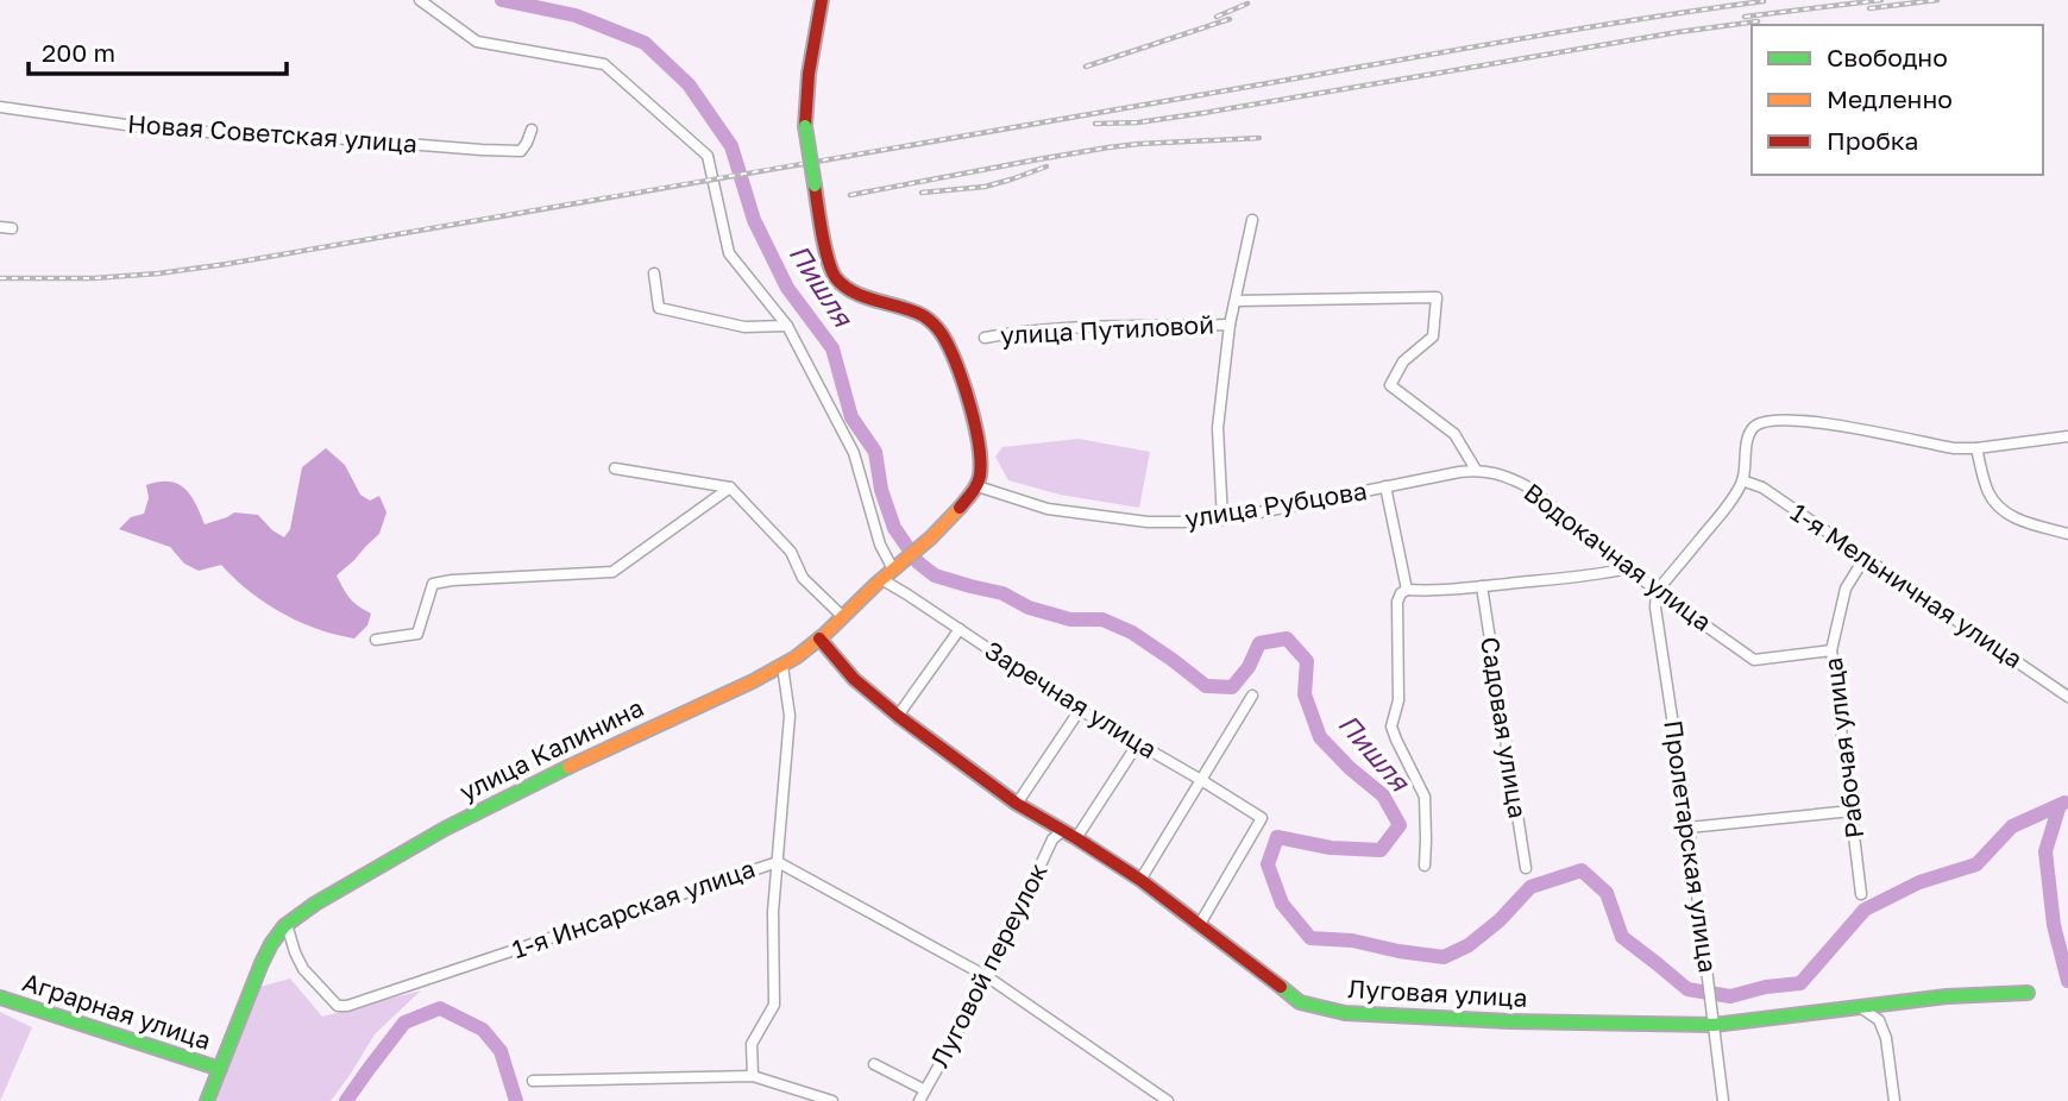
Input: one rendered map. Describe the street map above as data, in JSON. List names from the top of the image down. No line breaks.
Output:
{"streets":{"main road":["улица Калинина","Луговая улица","Аграрная улица"],"street":["Новая Советская улица","улица Путиловой","улица Рубцова","Водокачная улица","1-я Мельничная улица","Заречная улица","Садовая улица","Рабочая улица","Пролетарская улица","1-я Инсарская улица","Луговой переулок"]},"crossings":[["улица Рубцова","Водокачная улица"],["улица Рубцова","улица Калинина"],["Водокачная улица","Рабочая улица"],["Водокачная улица","Пролетарская улица"],["1-я Мельничная улица","Рабочая улица"],["Заречная улица","улица Калинина"],["Заречная улица","Луговая улица"],["улица Калинина","1-я Инсарская улица"],["улица Калинина","Луговая улица"],["улица Калинина","Аграрная улица"],["Пролетарская улица","Луговая улица"],["1-я Инсарская улица","Луговой переулок"],["Луговой переулок","Луговая улица"]],"water":["Пишля"],"legend":["Свободно","Медленно","Пробка"],"scale_bar":"200 m"}
